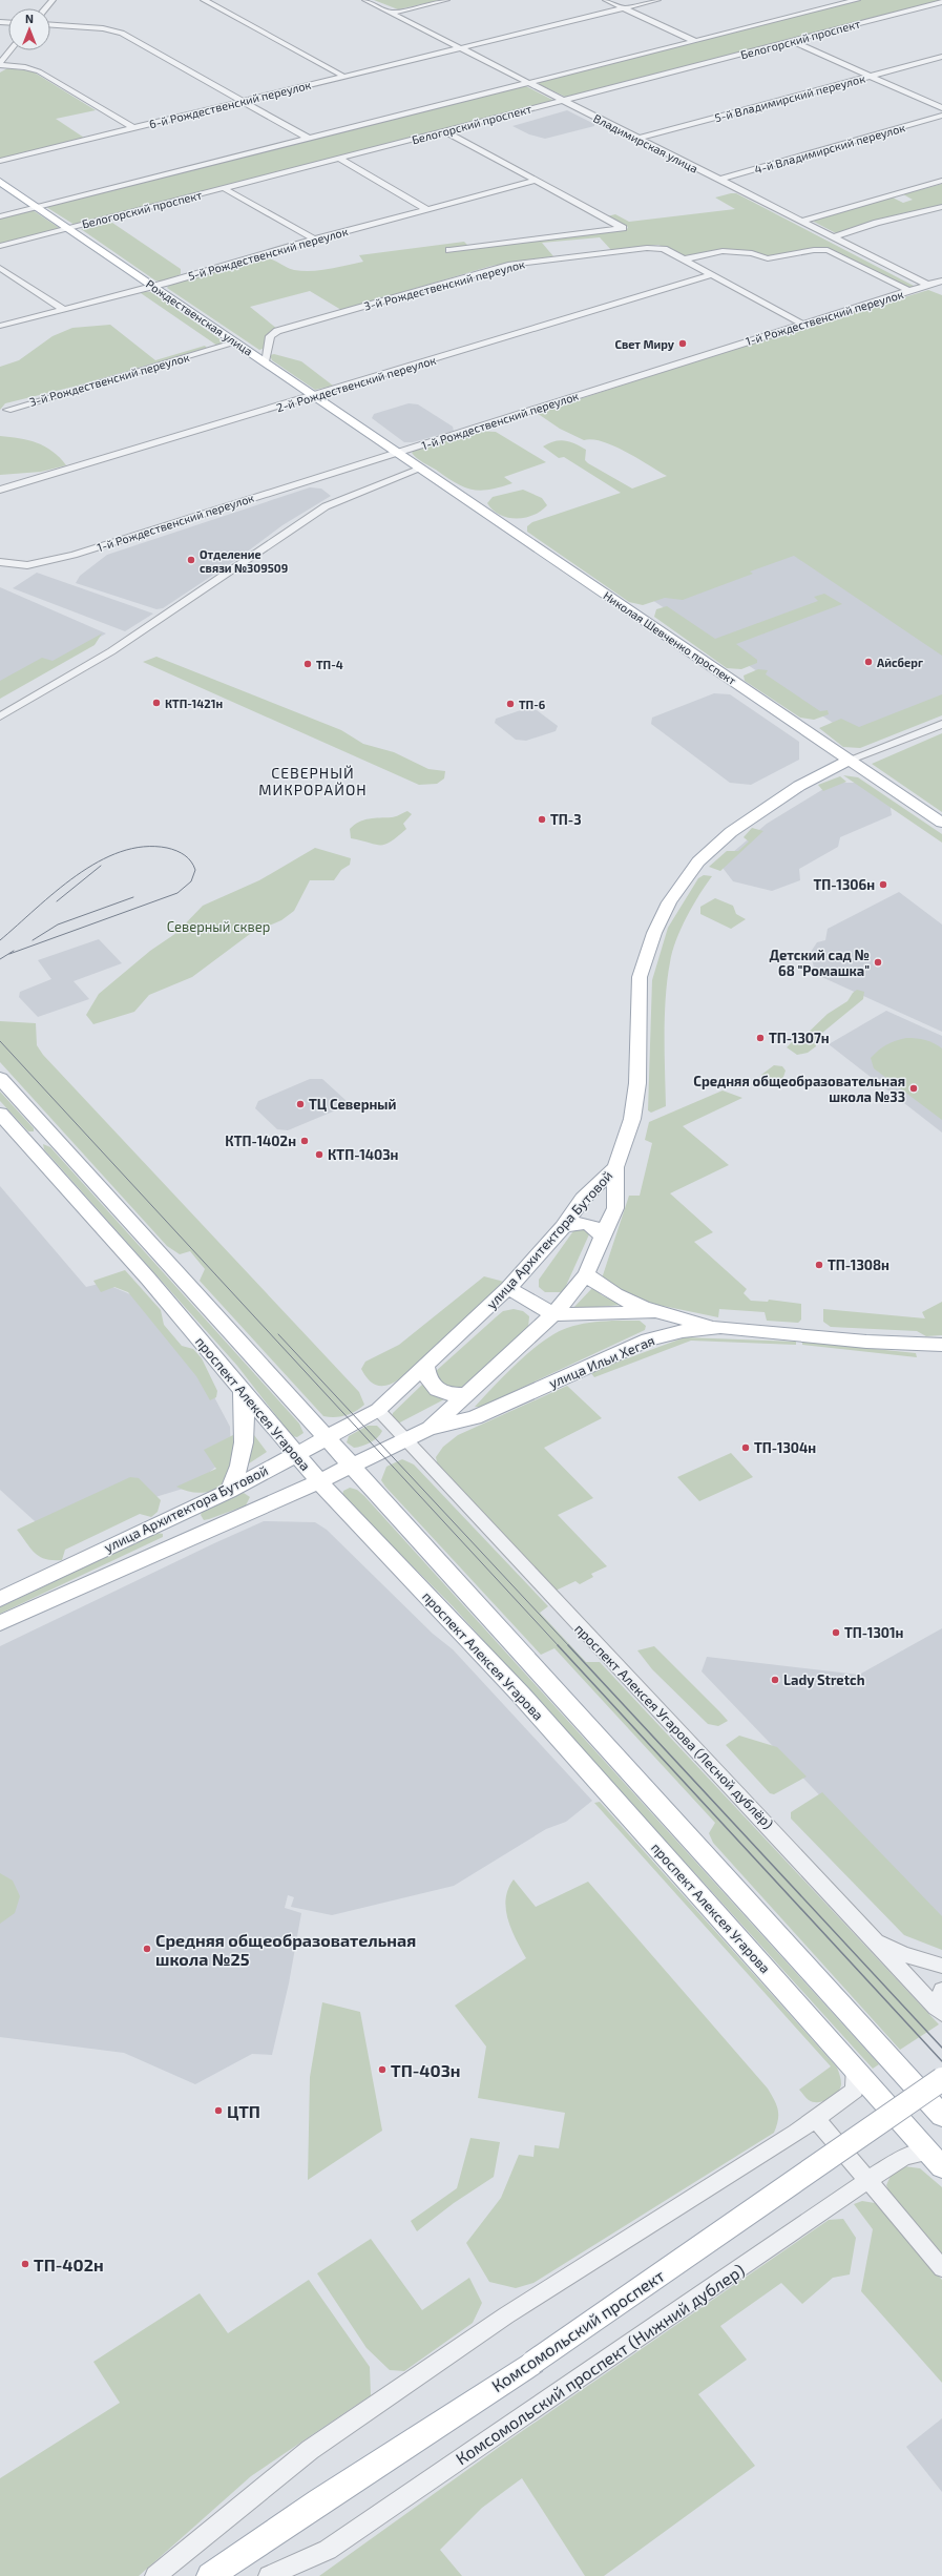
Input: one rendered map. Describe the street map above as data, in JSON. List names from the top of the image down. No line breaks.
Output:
{"streets":{"main road":["Рождественская улица","Николая Шевченко проспект","улица Архитектора Бутовой","улица Ильи Хегая","проспект Алексея Угарова","Комсомольский проспект"],"street":["Белогорский проспект","5-й Владимирский переулок","6-й Рождественский переулок","Владимирская улица","4-й Владимирский переулок","5-й Рождественский переулок","3-й Рождественский переулок","1-й Рождественский переулок","2-й Рождественский переулок","проспект Алексея Угарова (Лесной дублёр)","Комсомольский проспект (Нижний дублер)"]},"crossings":[["Белогорский проспект","Владимирская улица"],["Белогорский проспект","Рождественская улица"],["5-й Владимирский переулок","Владимирская улица"],["6-й Рождественский переулок","Владимирская улица"],["Владимирская улица","4-й Владимирский переулок"],["Владимирская улица","1-й Рождественский переулок"],["5-й Рождественский переулок","Рождественская улица"],["3-й Рождественский переулок","Рождественская улица"],["3-й Рождественский переулок","1-й Рождественский переулок"],["3-й Рождественский переулок","2-й Рождественский переулок"],["Рождественская улица","1-й Рождественский переулок"],["Рождественская улица","2-й Рождественский переулок"],["Рождественская улица","Николая Шевченко проспект"],["1-й Рождественский переулок","Николая Шевченко проспект"],["Николая Шевченко проспект","улица Архитектора Бутовой"],["улица Архитектора Бутовой","улица Ильи Хегая"],["улица Архитектора Бутовой","проспект Алексея Угарова"],["улица Архитектора Бутовой","проспект Алексея Угарова (Лесной дублёр)"],["улица Ильи Хегая","проспект Алексея Угарова"],["улица Ильи Хегая","проспект Алексея Угарова (Лесной дублёр)"],["проспект Алексея Угарова","Комсомольский проспект (Нижний дублер)"]],"districts":["СЕВЕРНЫЙ МИКРОРАЙОН"],"parks":["Северный сквер"],"places":["Свет Миру","Отделение связи №309509","Айсберг","ТП-4","КТП-1421н","ТП-6","ТП-3","ТП-1306н","Детский сад № 68 \"Ромашка\"","ТП-1307н","Средняя общеобразовательная школа №33","ТЦ Северный","КТП-1402н","КТП-1403н","ТП-1308н","ТП-1304н","ТП-1301н","Lady Stretch","Средняя общеобразовательная школа №25","ТП-403н","ЦТП","ТП-402н"],"north":"top"}
